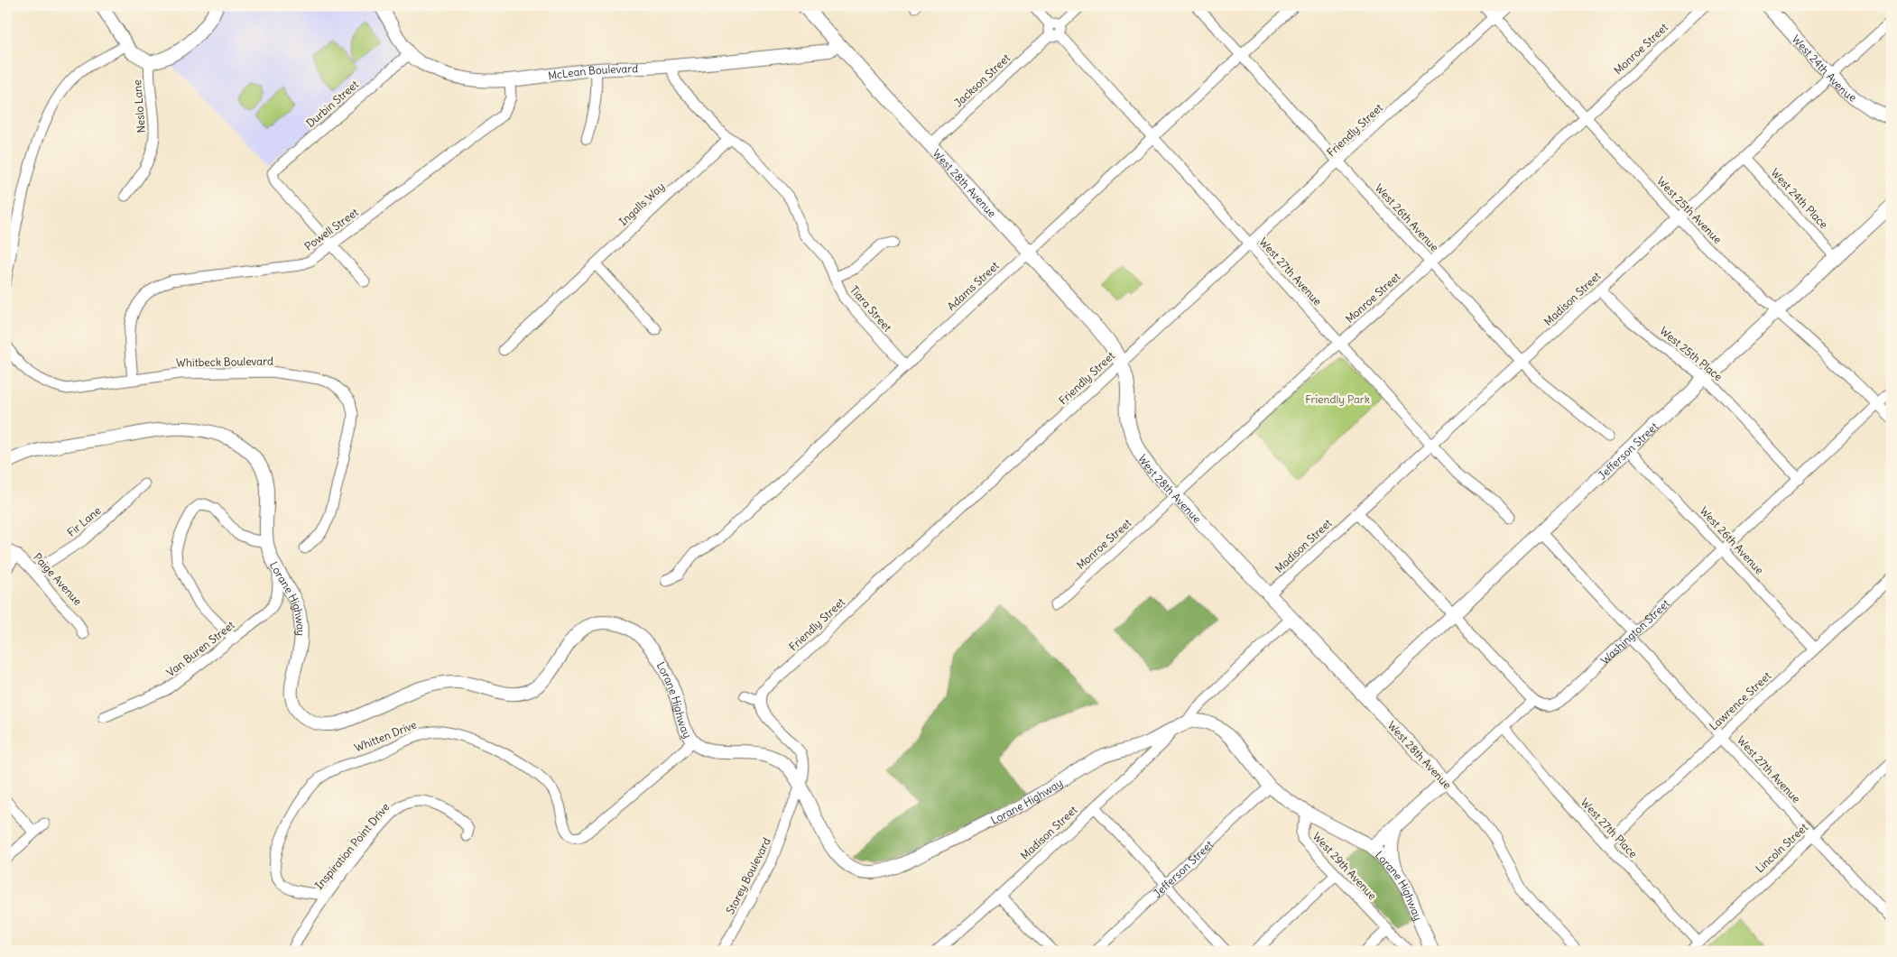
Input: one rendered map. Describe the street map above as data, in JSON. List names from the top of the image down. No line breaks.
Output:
{"streets":{"main road":["West 28th Avenue","Lorane Highway"],"street":["Monroe Street","West 24th Avenue","McLean Boulevard","Jackson Street","Durbin Street","Neslo Lane","Friendly Street","West 24th Place","Ingalls Way","West 25th Avenue","West 26th Avenue","Powell Street","West 27th Avenue","Adams Street","Madison Street","Tiara Street","West 25th Place","Whitbeck Boulevard","Jefferson Street","Fir Lane","Paige Avenue","Washington Street","Van Buren Street","Lawrence Street","Whitten Drive","West 27th Place","Inspiration Point Drive","Lincoln Street","West 29th Avenue","Storey Boulevard"]},"crossings":[["Monroe Street","West 28th Avenue"],["Monroe Street","West 25th Avenue"],["Monroe Street","West 26th Avenue"],["Monroe Street","West 27th Avenue"],["West 24th Avenue","Madison Street"],["McLean Boulevard","Durbin Street"],["McLean Boulevard","West 28th Avenue"],["McLean Boulevard","Powell Street"],["Jackson Street","West 28th Avenue"],["Jackson Street","West 27th Avenue"],["Durbin Street","Powell Street"],["Friendly Street","West 28th Avenue"],["Friendly Street","West 25th Avenue"],["Friendly Street","West 26th Avenue"],["Friendly Street","West 27th Avenue"],["West 28th Avenue","Adams Street"],["West 28th Avenue","Madison Street"],["West 28th Avenue","Jefferson Street"],["West 24th Place","Madison Street"],["West 24th Place","Jefferson Street"],["Ingalls Way","Tiara Street"],["West 25th Avenue","Madison Street"],["West 25th Avenue","Jefferson Street"],["West 25th Avenue","Washington Street"],["West 26th Avenue","Adams Street"],["West 26th Avenue","Madison Street"],["West 26th Avenue","Jefferson Street"],["West 26th Avenue","Washington Street"],["West 26th Avenue","Lawrence Street"],["Powell Street","Whitbeck Boulevard"],["West 27th Avenue","Adams Street"],["West 27th Avenue","Madison Street"],["West 27th Avenue","Jefferson Street"],["West 27th Avenue","Washington Street"],["West 27th Avenue","Lawrence Street"],["West 27th Avenue","Lincoln Street"],["Adams Street","Tiara Street"],["Madison Street","West 25th Place"],["Madison Street","Lorane Highway"],["West 25th Place","Jefferson Street"],["West 25th Place","Washington Street"],["Jefferson Street","Lorane Highway"],["Fir Lane","Paige Avenue"],["Lorane Highway","Van Buren Street"],["Lorane Highway","Whitten Drive"],["Lorane Highway","West 29th Avenue"],["Lorane Highway","Storey Boulevard"],["Lawrence Street","West 27th Place"],["Whitten Drive","Inspiration Point Drive"],["West 27th Place","Lincoln Street"]],"parks":["Friendly Park"]}
